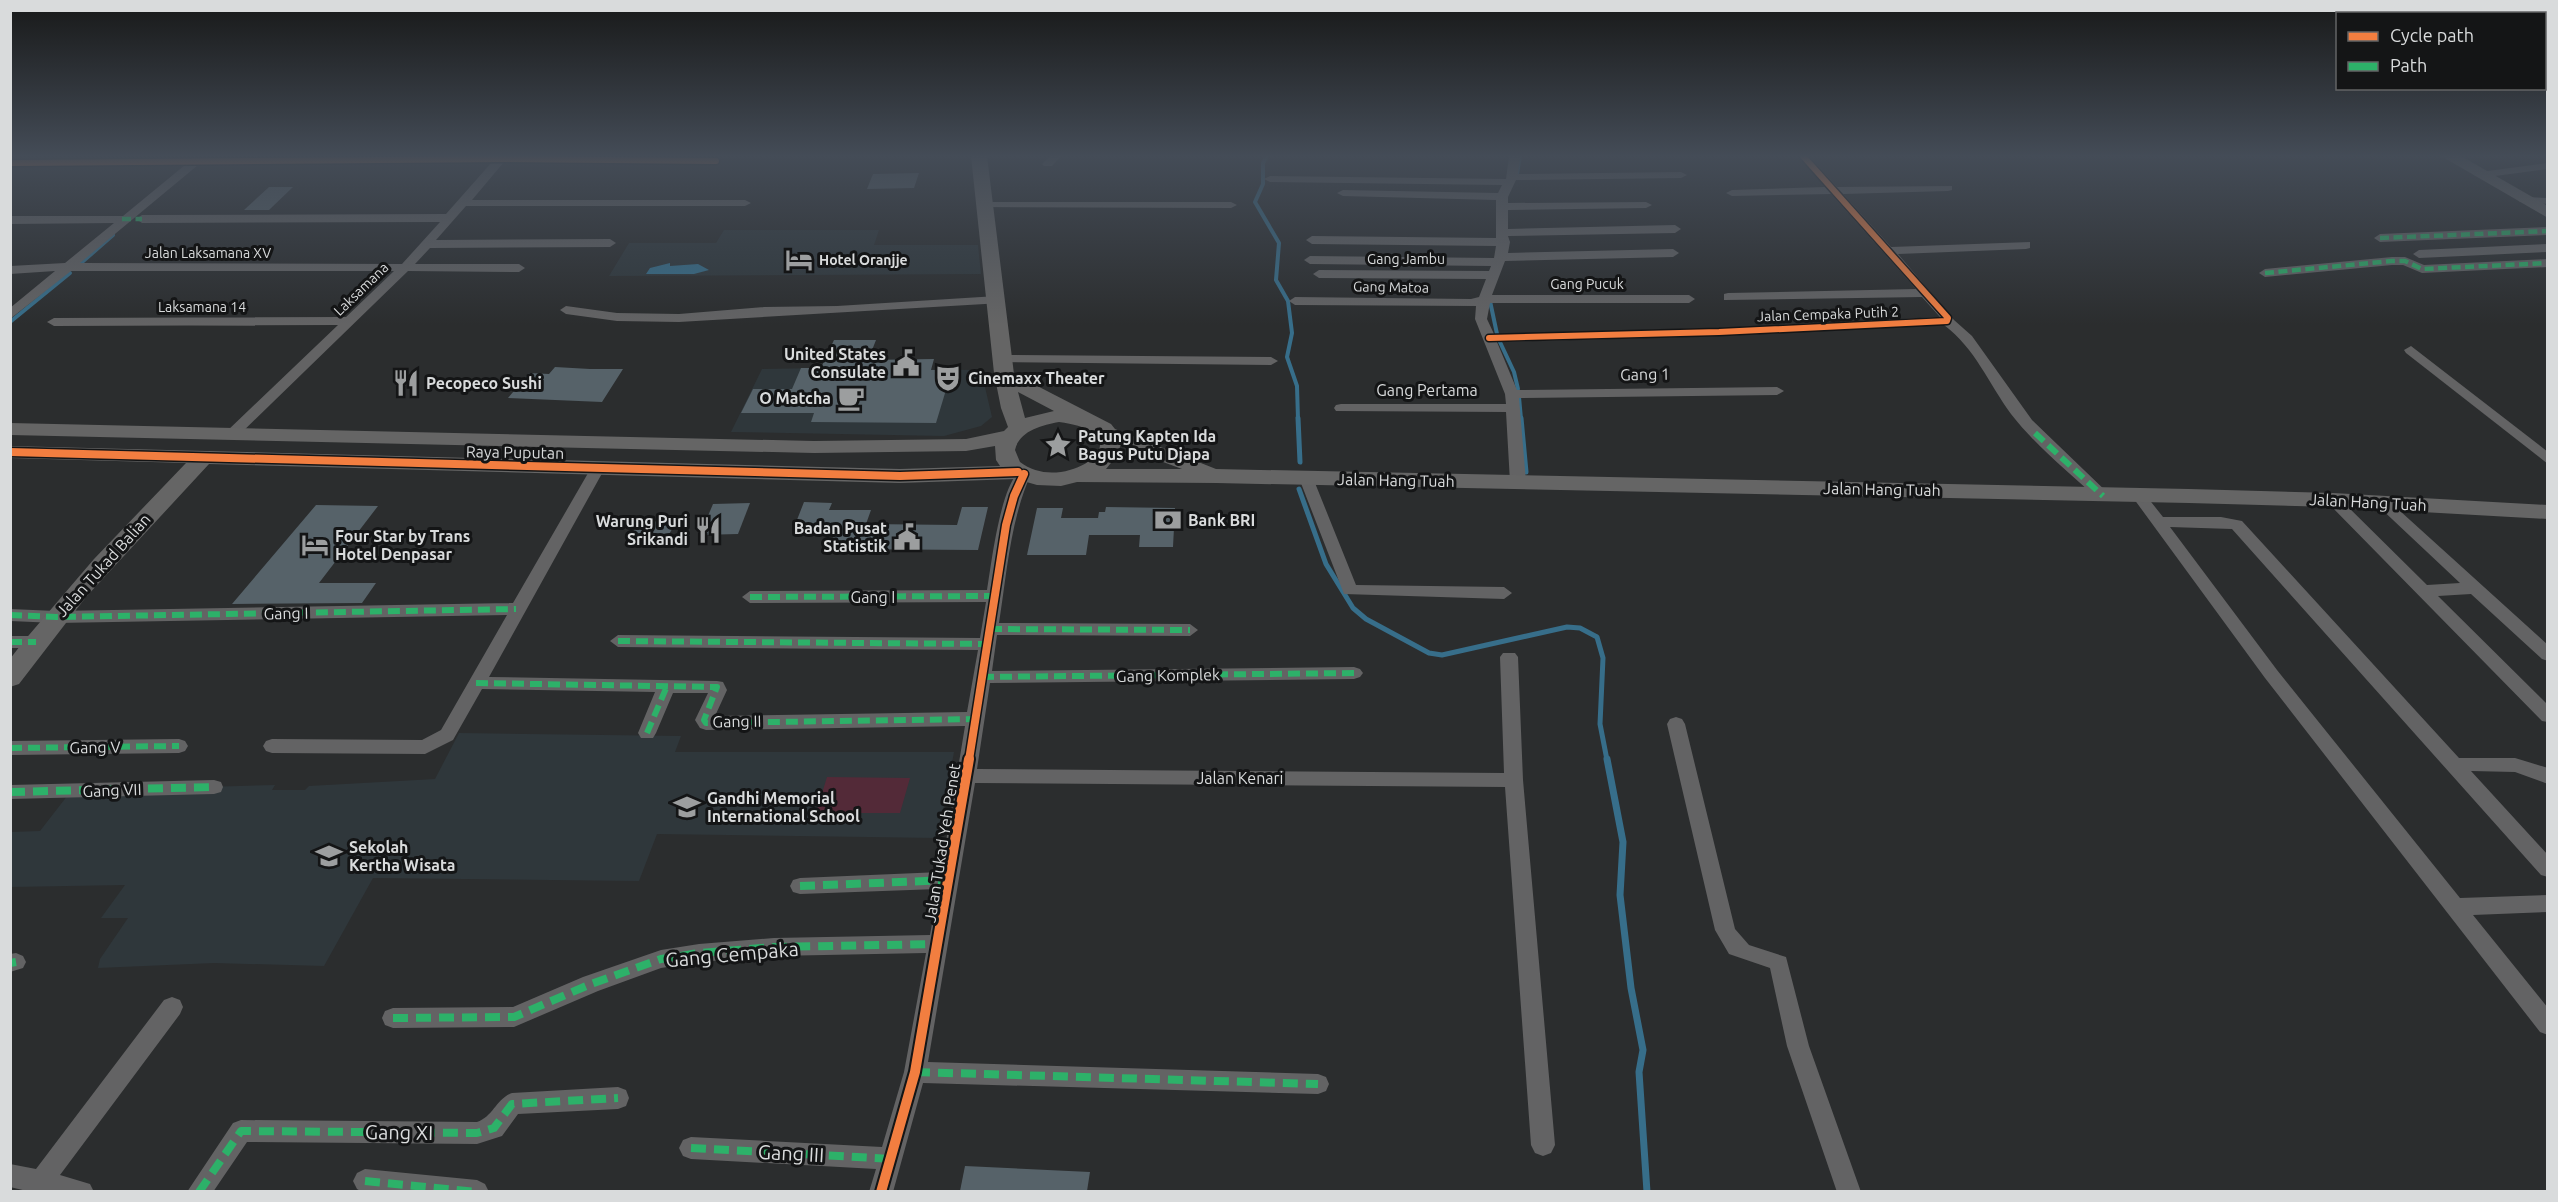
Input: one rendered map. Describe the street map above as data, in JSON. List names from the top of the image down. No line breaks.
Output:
{"streets":{"main road":["Raya Puputan","Jalan Hang Tuah","Jalan Tukad Balian"],"street":["Jalan Laksamana XV","Gang Jambu","Gang Pucuk","Gang Matoa","Laksamana","Laksamana 14","Jalan Cempaka Putih 2","Gang 1","Gang Pertama","Gang I","Gang Komplek","Gang II","Gang V","Jalan Kenari","Gang VII","Jalan Tukad Yeh Penet","Gang Cempaka","Gang XI","Gang III"]},"crossings":[["Jalan Laksamana XV","Laksamana"],["Gang Pucuk","Gang Matoa"],["Laksamana","Laksamana 14"],["Laksamana","Raya Puputan"],["Gang 1","Gang Pertama"],["Raya Puputan","Jalan Hang Tuah"],["Raya Puputan","Jalan Tukad Balian"],["Raya Puputan","Jalan Tukad Yeh Penet"],["Jalan Hang Tuah","Jalan Tukad Yeh Penet"],["Jalan Tukad Balian","Gang I"],["Gang I","Jalan Tukad Yeh Penet"],["Gang Komplek","Jalan Tukad Yeh Penet"],["Gang II","Jalan Tukad Yeh Penet"],["Jalan Kenari","Jalan Tukad Yeh Penet"],["Jalan Tukad Yeh Penet","Gang Cempaka"],["Jalan Tukad Yeh Penet","Gang III"]],"places":{"hotel":["Hotel Oranjje","Four Star by Trans Hotel Denpasar"],"public building":["United States Consulate","Badan Pusat Statistik"],"theatre":["Cinemaxx Theater"],"restaurant":["Pecopeco Sushi","Warung Puri Srikandi"],"cafe":["O Matcha"],"place":["Patung Kapten Ida Bagus Putu Djapa"],"bank":["Bank BRI"],"school or university":["Gandhi Memorial International School","Sekolah Kertha Wisata"]},"legend":["Cycle path","Path"]}
